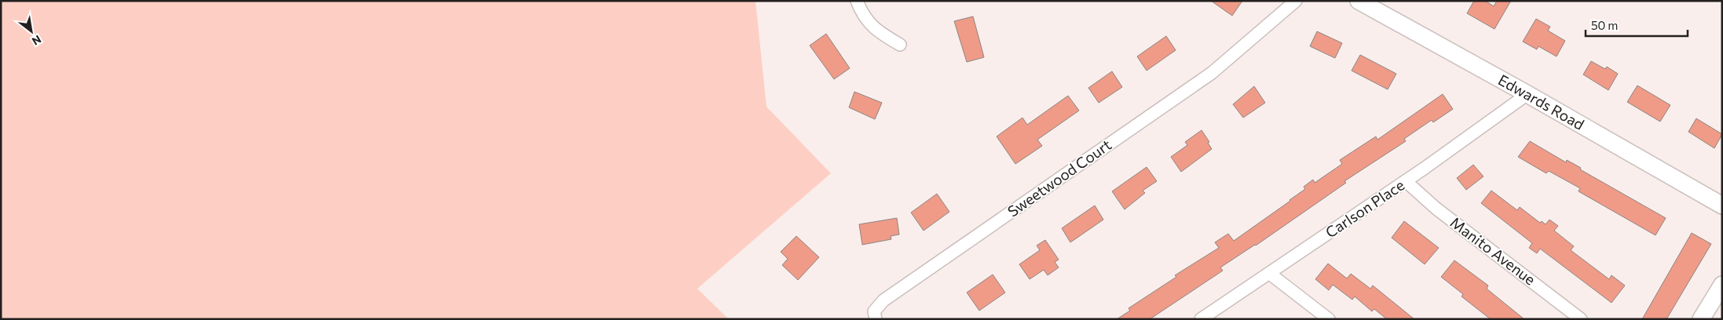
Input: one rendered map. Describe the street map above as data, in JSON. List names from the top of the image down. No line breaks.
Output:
{"streets":{"street":["Edwards Road","Sweetwood Court","Carlson Place","Manito Avenue"]},"crossings":[["Edwards Road","Carlson Place"],["Carlson Place","Manito Avenue"]],"scale_bar":"50 m","north":"bottom right"}
